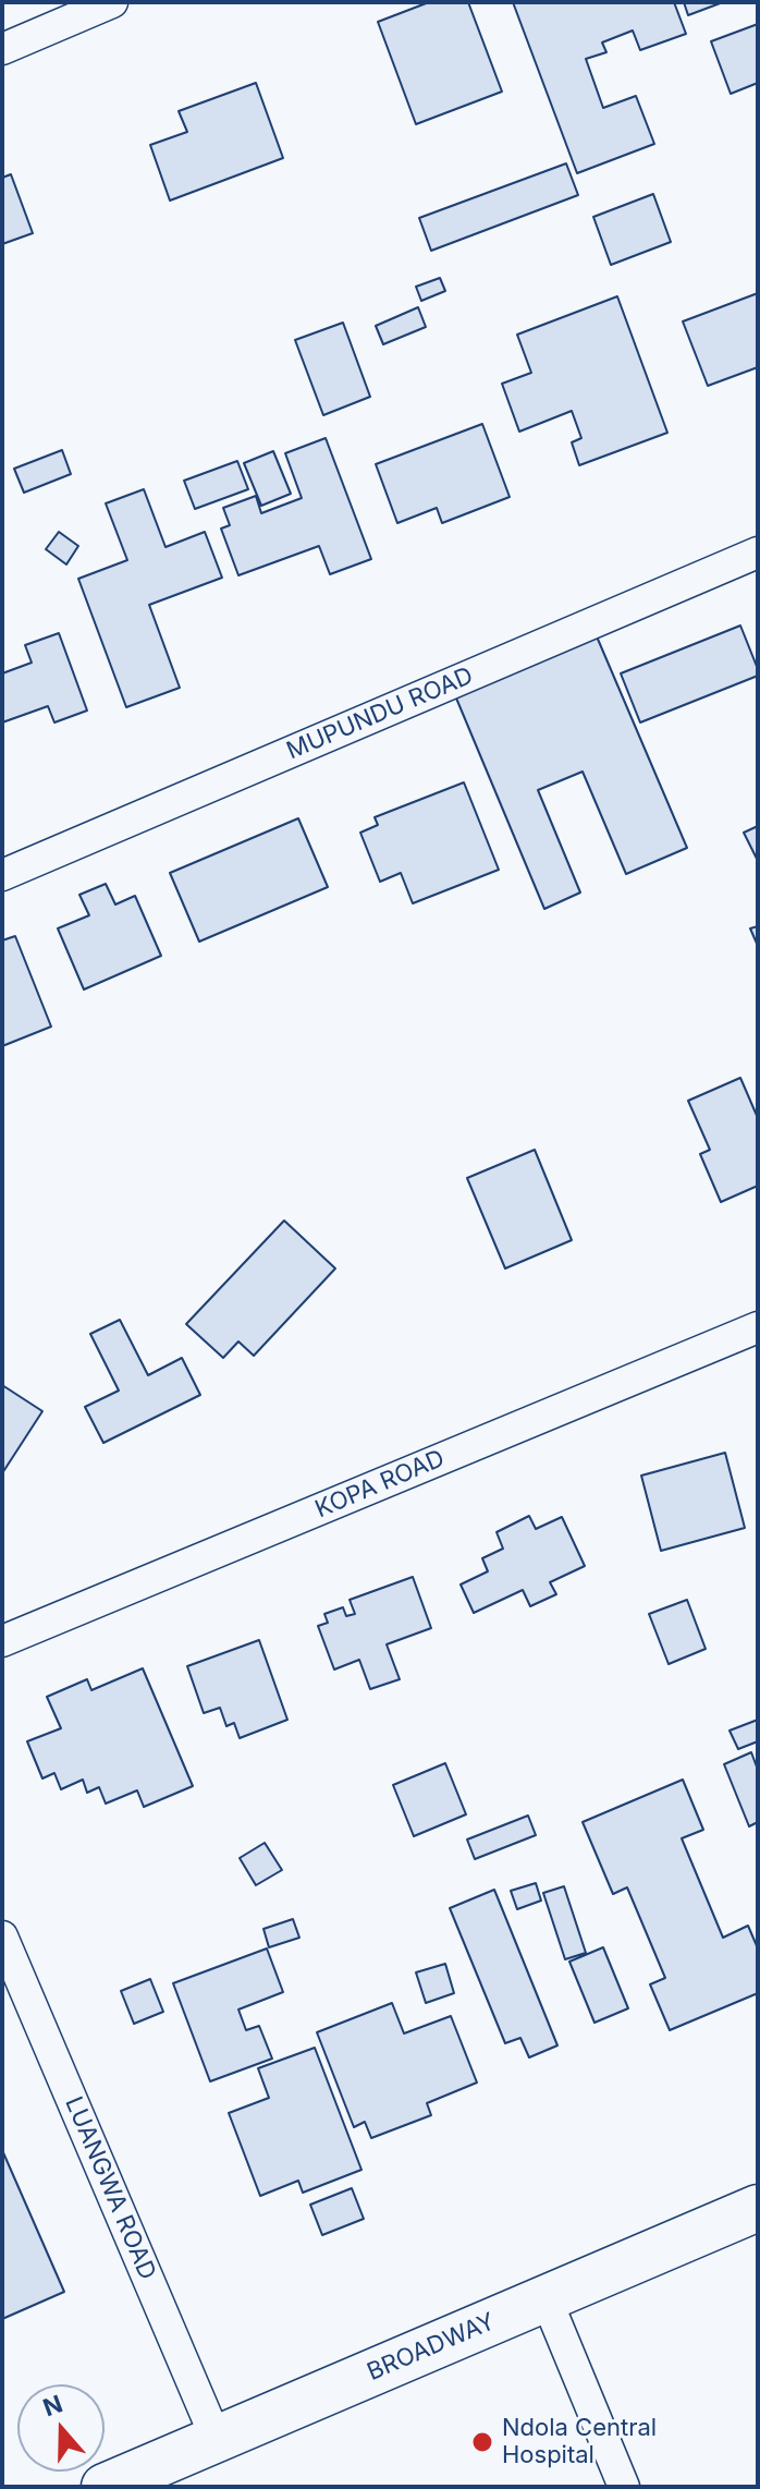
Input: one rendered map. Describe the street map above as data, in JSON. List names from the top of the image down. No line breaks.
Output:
{"streets":{"main road":["BROADWAY"],"street":["MUPUNDU ROAD","KOPA ROAD","LUANGWA ROAD"]},"crossings":[["LUANGWA ROAD","BROADWAY"]],"places":["Ndola Central Hospital"],"north":"top"}
